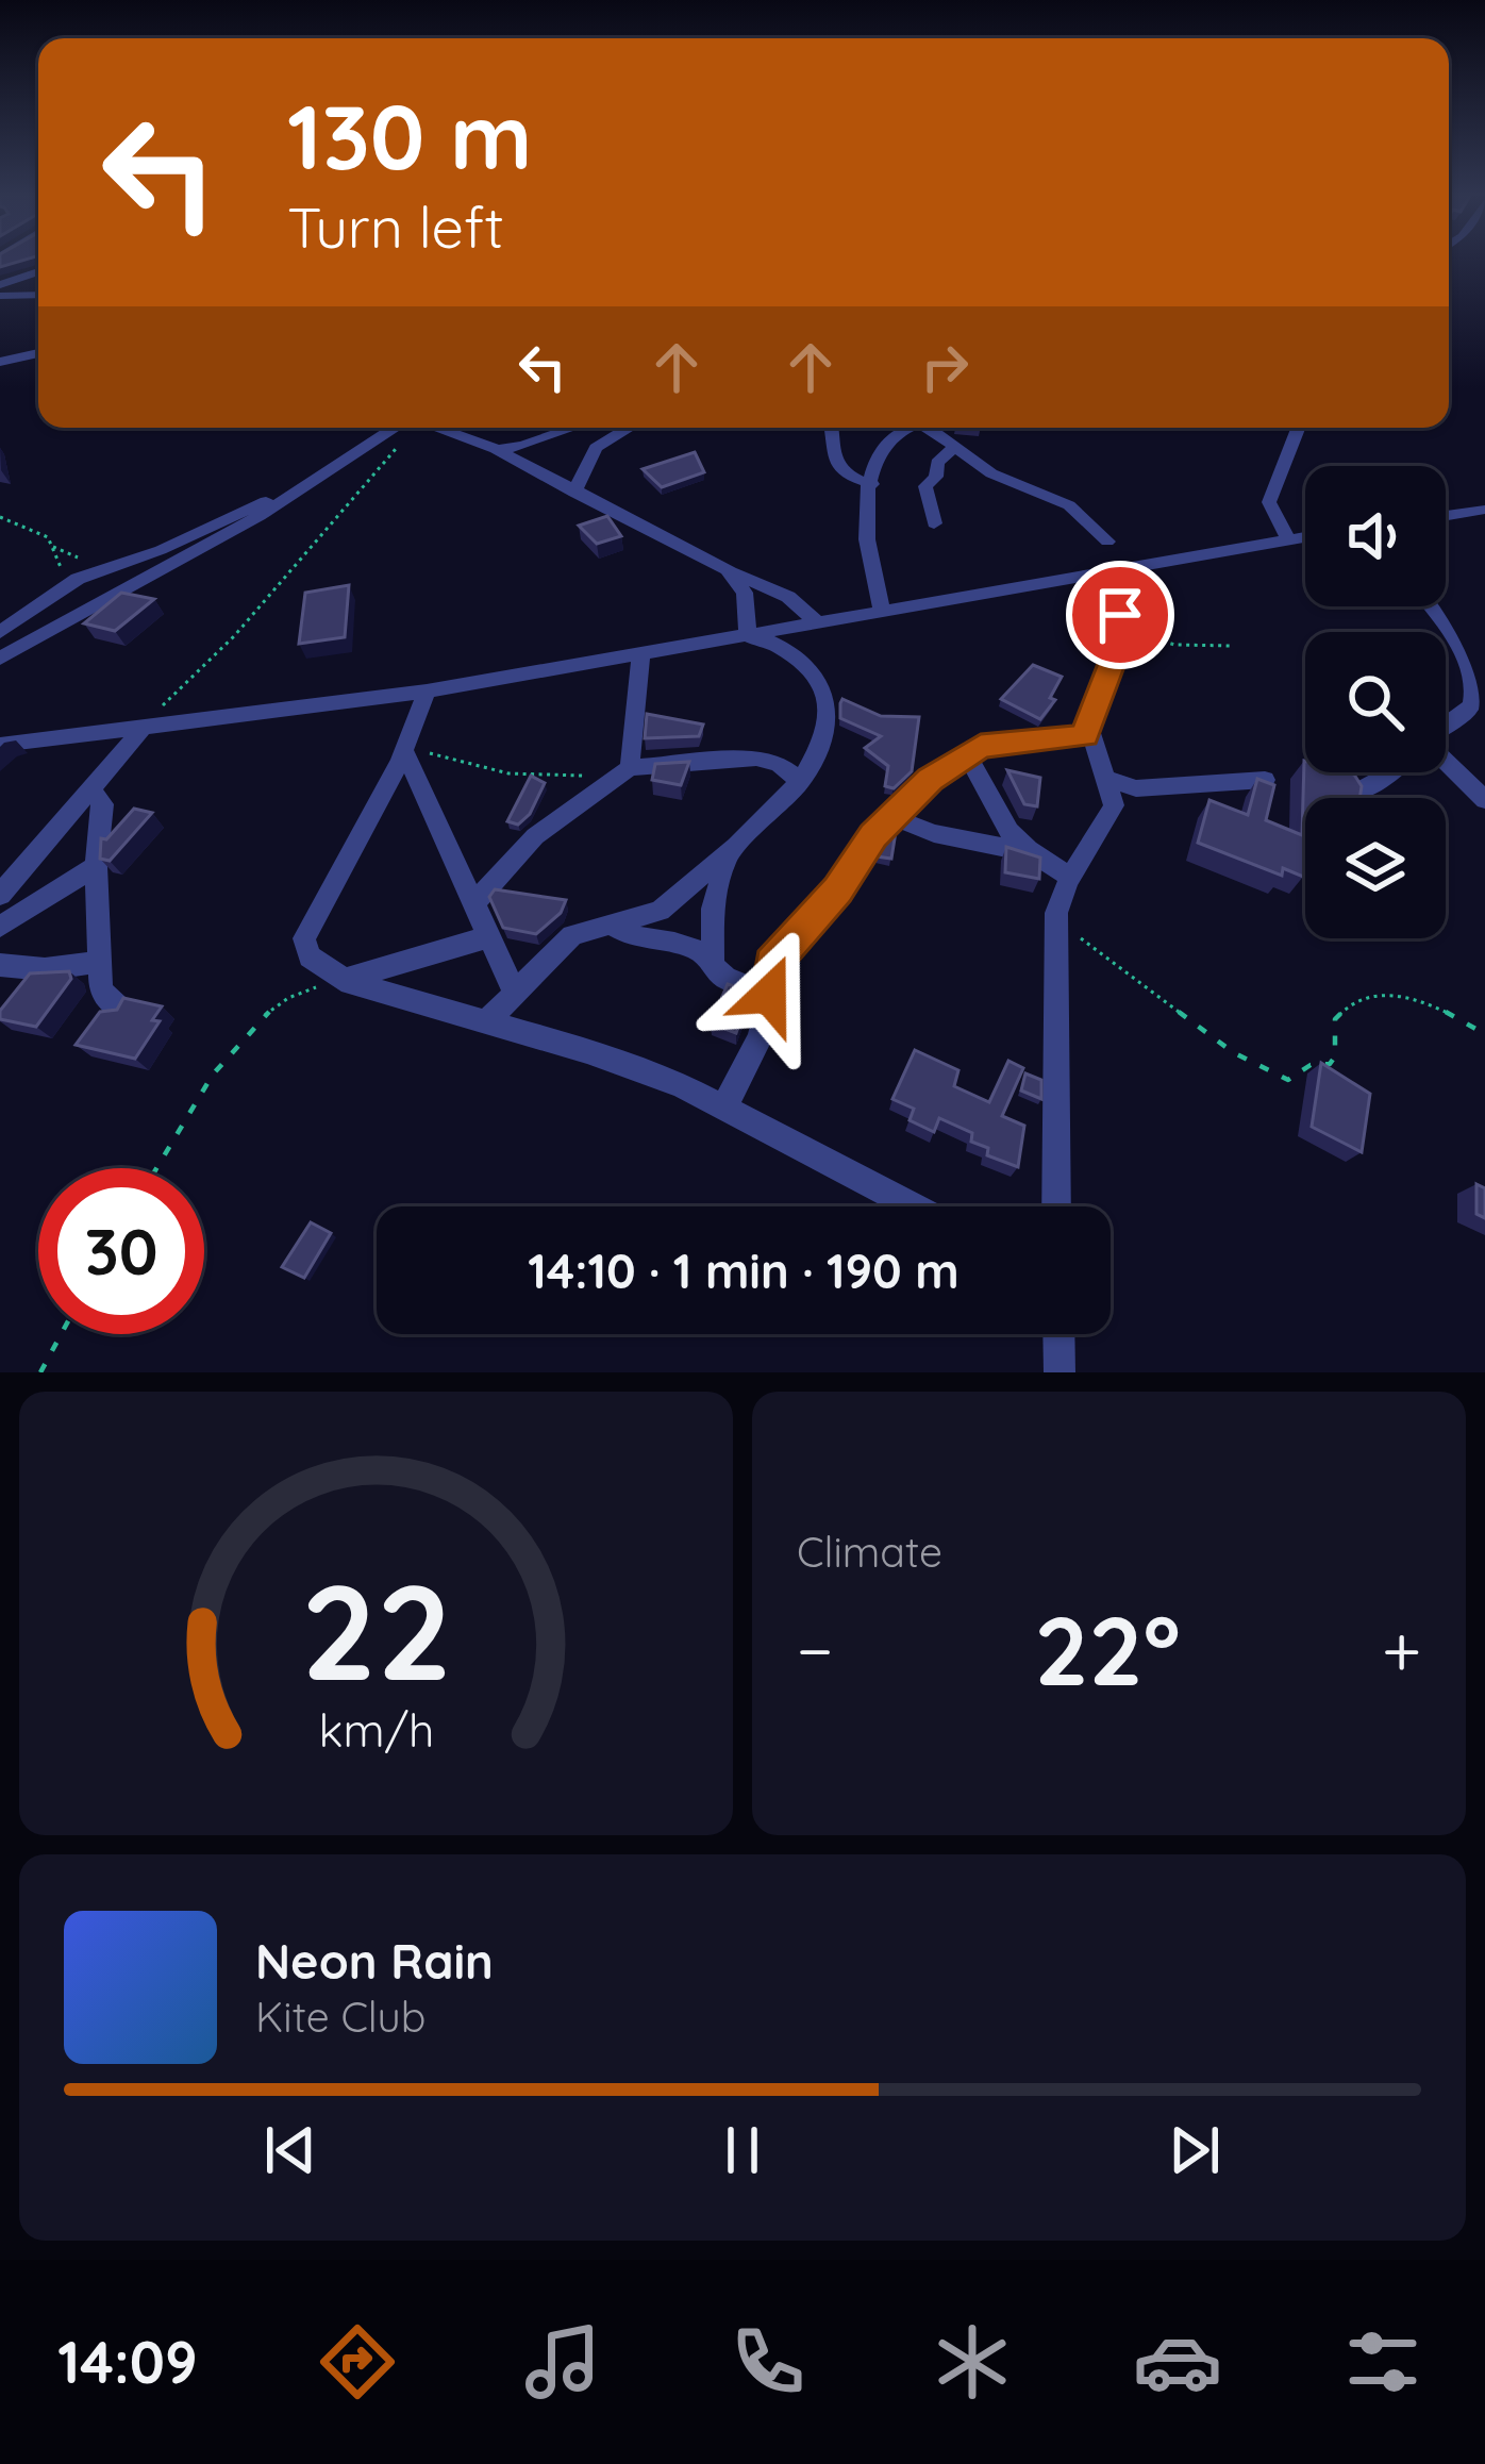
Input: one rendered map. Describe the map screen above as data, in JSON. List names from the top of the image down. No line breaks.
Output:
{"page":{"turn":["130 m","Turn left"],"limit":"30","trip":"14:10 · 1 min · 190 m","tile":"Climate","heat":["−","22°","+"],"song":["Neon Rain","Kite Club"],"tabs":"14:09","gauge":["22","km/h"]}}
